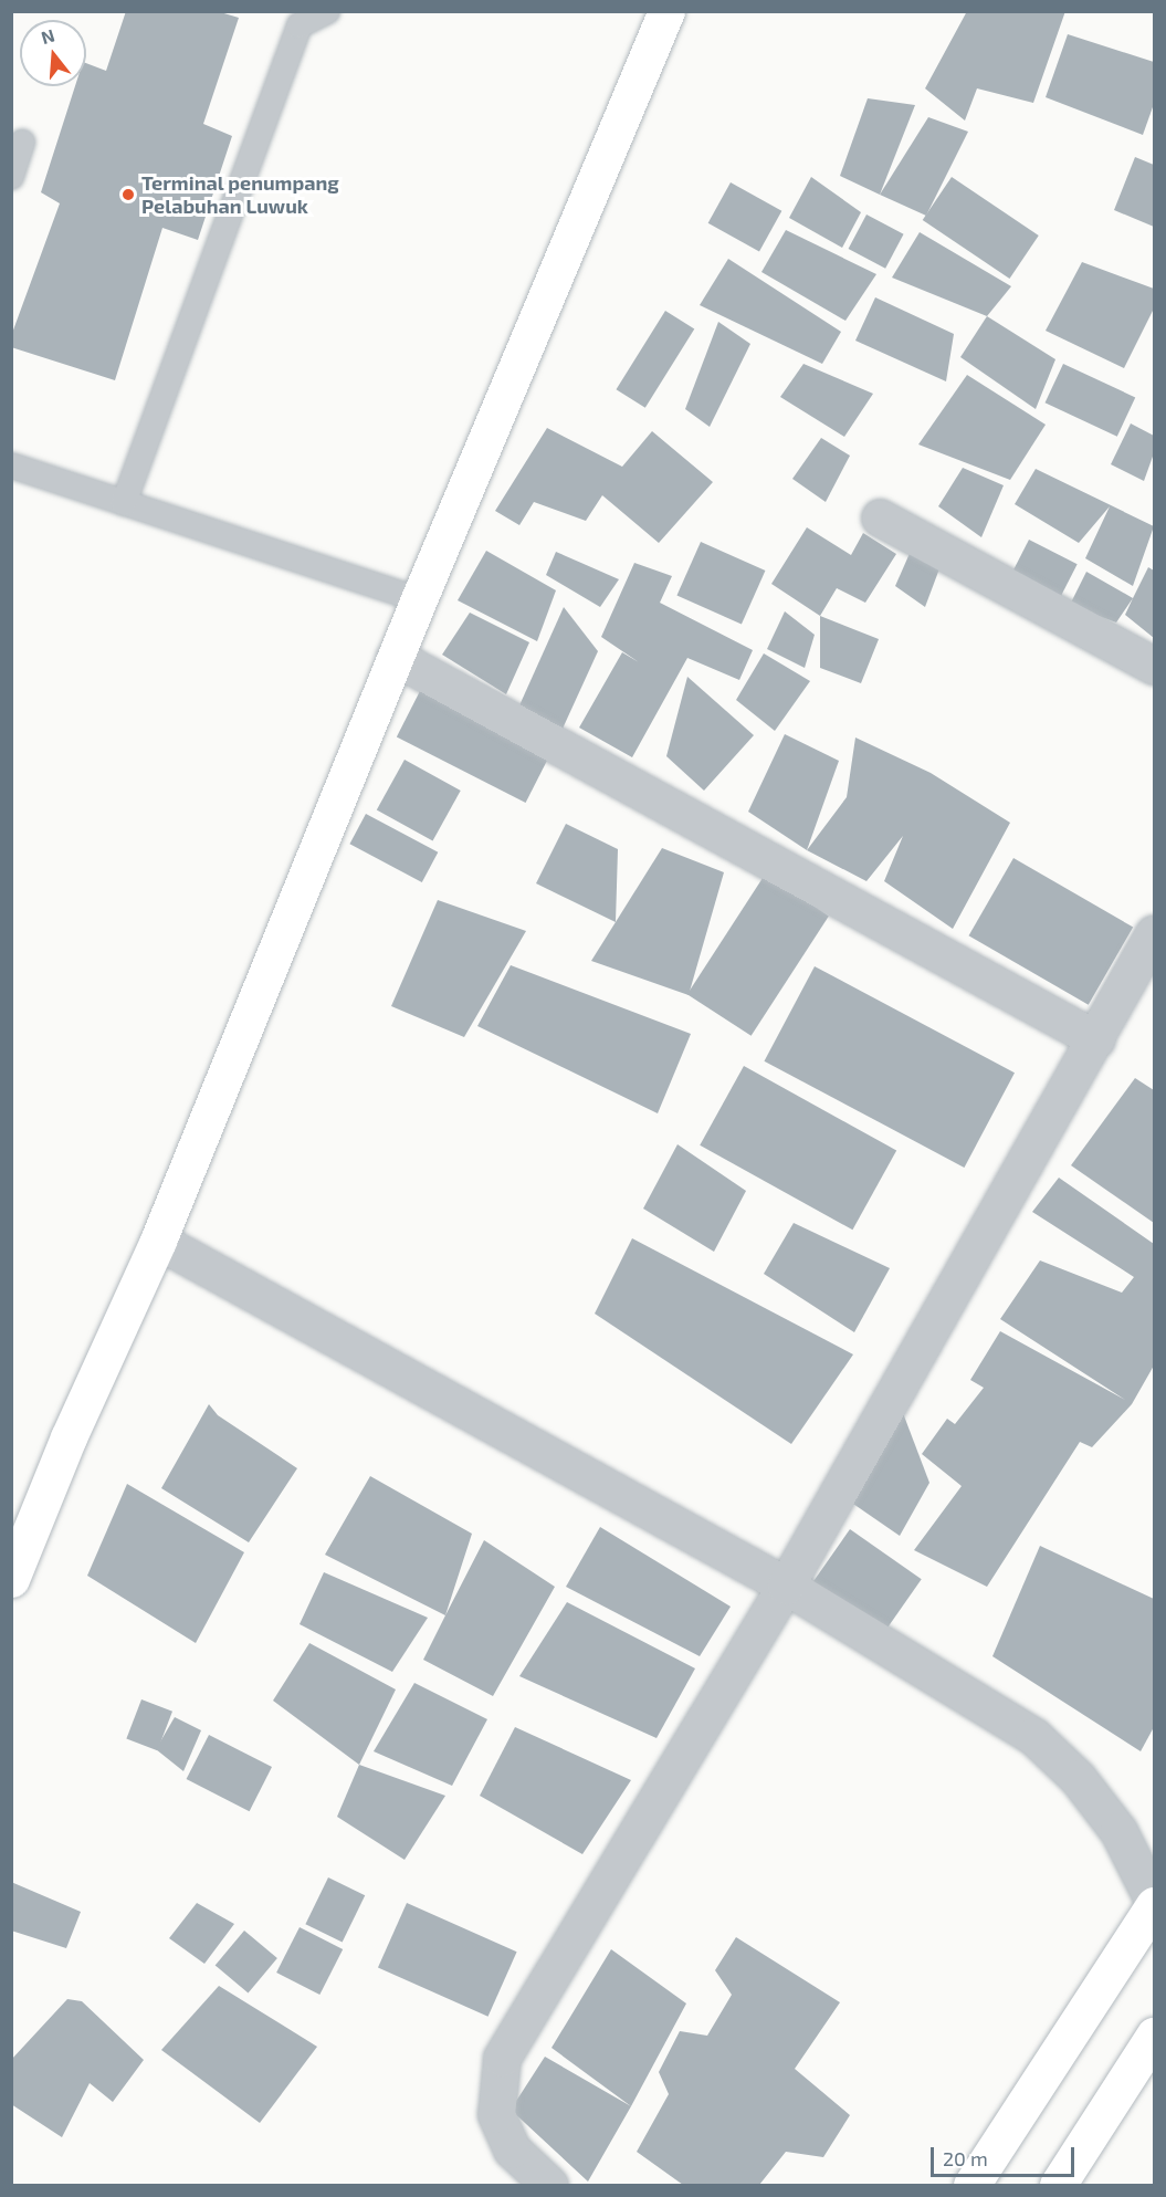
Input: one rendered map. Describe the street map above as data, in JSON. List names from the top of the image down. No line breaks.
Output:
{"places":["Terminal penumpang Pelabuhan Luwuk"],"scale_bar":"20 m","north":"top"}
